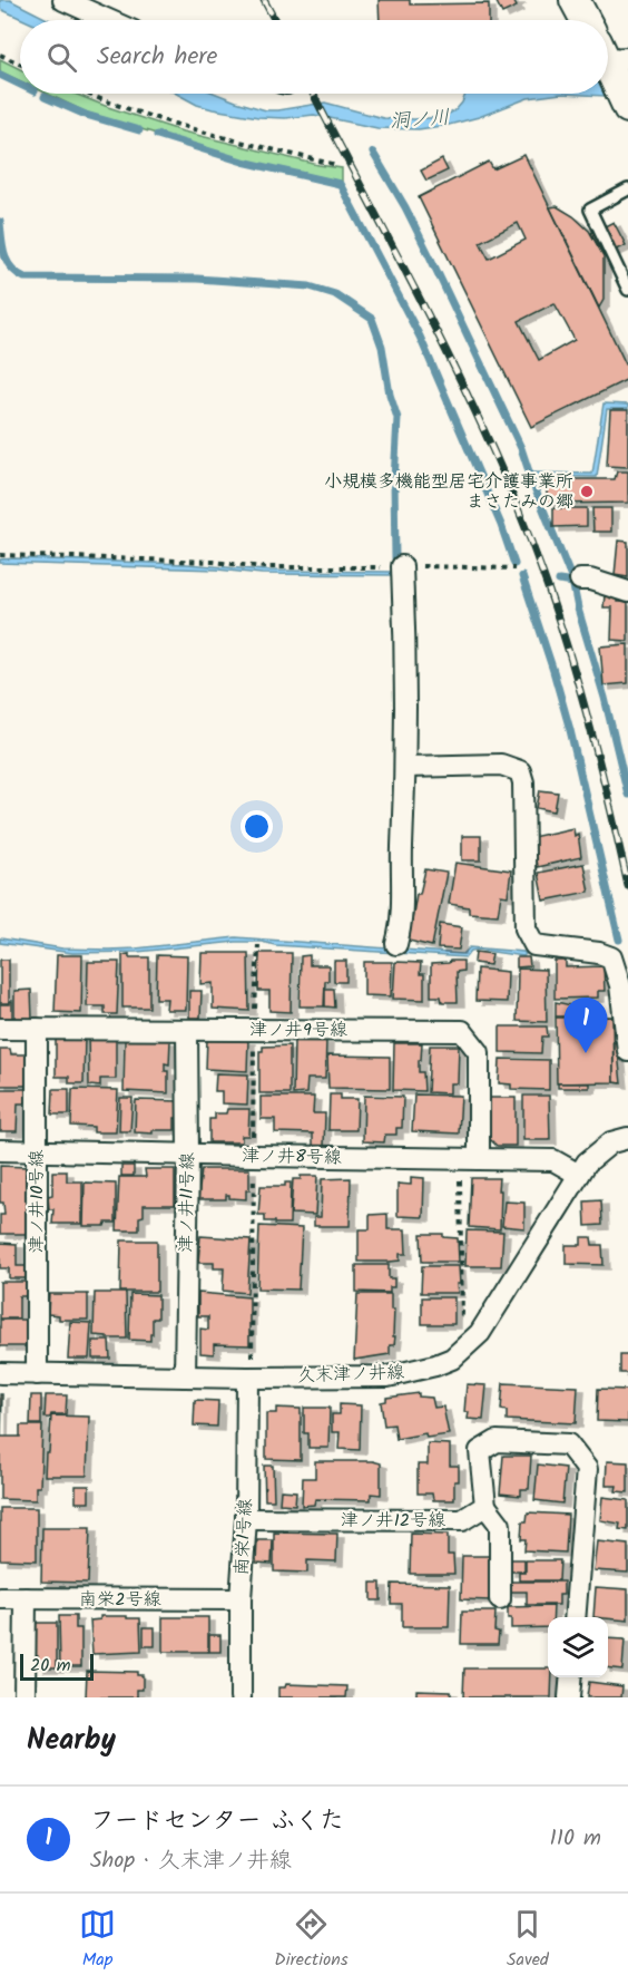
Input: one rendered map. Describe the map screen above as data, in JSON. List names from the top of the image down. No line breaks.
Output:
{"streets":{"street":["津ノ井9号線","津ノ井8号線","津ノ井10号線","津ノ井11号線","久末津ノ井線","津ノ井12号線","南栄1号線","南栄2号線"]},"crossings":[["津ノ井9号線","津ノ井8号線"],["津ノ井9号線","津ノ井10号線"],["津ノ井9号線","津ノ井11号線"],["津ノ井8号線","津ノ井10号線"],["津ノ井8号線","津ノ井11号線"],["津ノ井8号線","久末津ノ井線"],["津ノ井10号線","久末津ノ井線"],["津ノ井11号線","久末津ノ井線"],["久末津ノ井線","南栄1号線"],["津ノ井12号線","南栄1号線"],["南栄1号線","南栄2号線"]],"water":["洞ノ川"],"places":["小規模多機能型居宅介護事業所 まさたみの郷"],"scale_bar":"20 m","page":{"search":"Search here","pins":"1","scale":"20 m","heading":"Nearby","list":[{"mark":"1","name":"フードセンター ふくた","note":"Shop · 久末津ノ井線","value":"110 m"}],"nav":["Map","Directions","Saved"]}}
